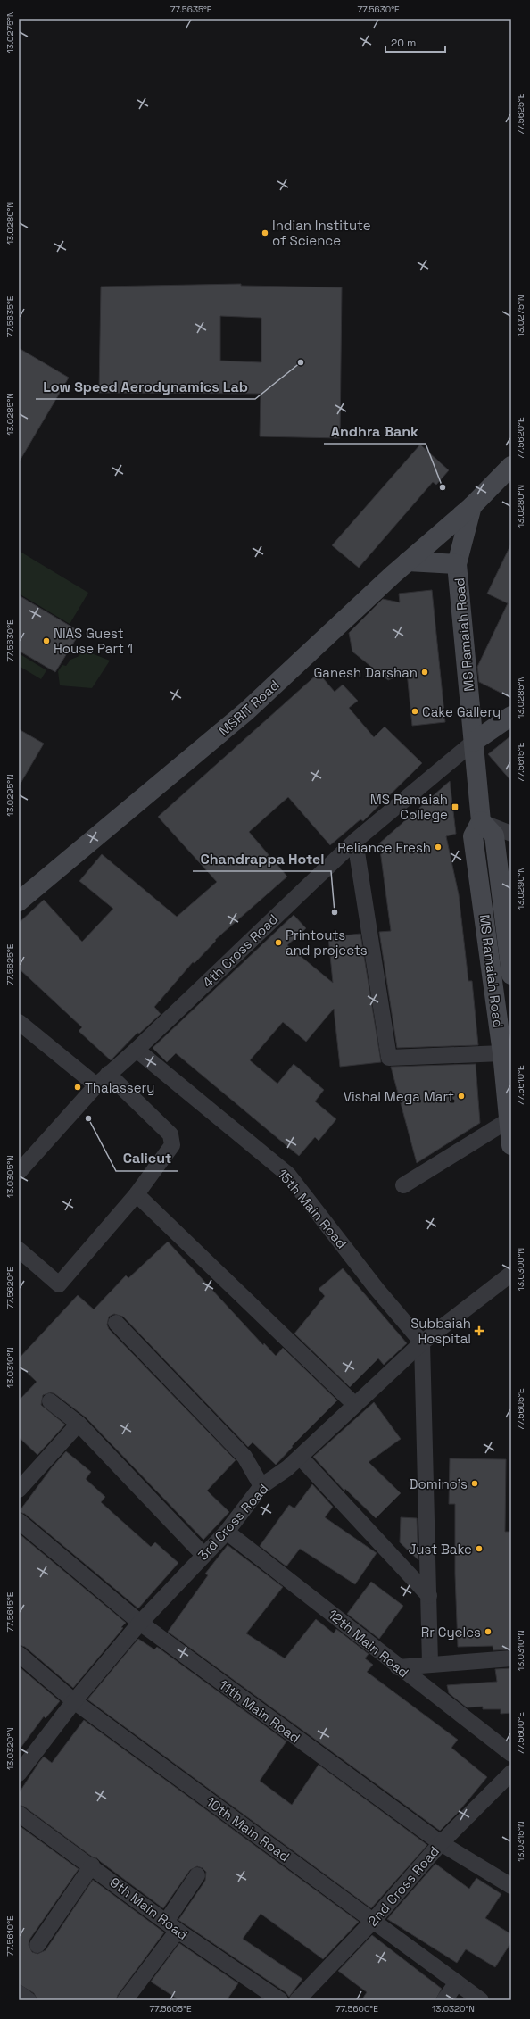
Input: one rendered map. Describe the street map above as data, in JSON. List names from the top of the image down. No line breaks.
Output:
{"streets":{"main road":["MS Ramaiah Road","MSRIT Road"],"street":["4th Cross Road","15th Main Road","3rd Cross Road","12th Main Road","11th Main Road","10th Main Road","2nd Cross Road","9th Main Road"]},"crossings":[["MS Ramaiah Road","MSRIT Road"],["MS Ramaiah Road","4th Cross Road"],["4th Cross Road","15th Main Road"],["15th Main Road","3rd Cross Road"],["3rd Cross Road","12th Main Road"],["3rd Cross Road","11th Main Road"],["3rd Cross Road","10th Main Road"],["11th Main Road","2nd Cross Road"],["10th Main Road","2nd Cross Road"]],"places":{"other":["Indian Institute of Science","Low Speed Aerodynamics Lab","Andhra Bank","NIAS Guest House Part 1","Ganesh Darshan","Cake Gallery","Reliance Fresh","Chandrappa Hotel","Printouts and projects","Thalassery","Vishal Mega Mart","Calicut","Domino's","Just Bake","Rr Cycles"],"transit":["MS Ramaiah College"],"health":["Subbaiah Hospital"]},"scale_bar":"20 m","coordinates":["77.5635°E","77.5630°E","13.0275°N","77.5625°E","13.0280°N","13.0285°N","77.5620°E","77.5615°E","13.0295°N","13.0290°N","77.5610°E","13.0305°N","13.0300°N","13.0310°N","77.5605°E","77.5600°E","13.0320°N","13.0315°N"]}
